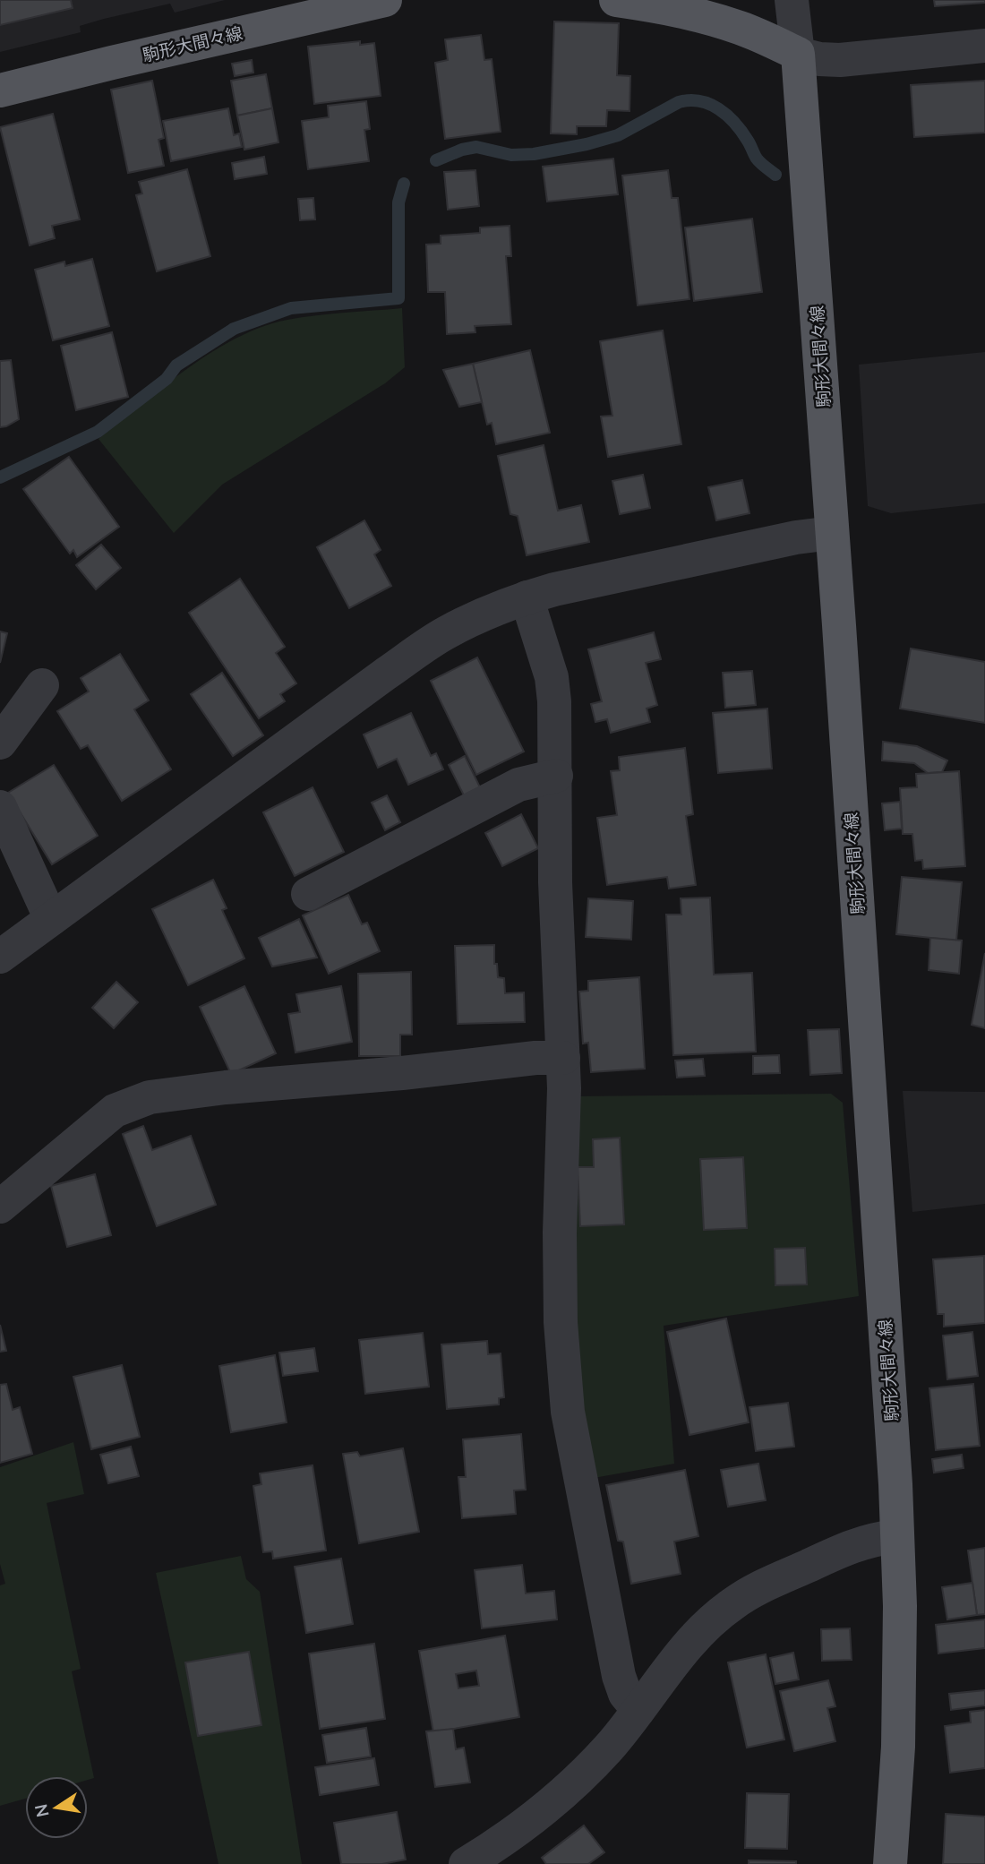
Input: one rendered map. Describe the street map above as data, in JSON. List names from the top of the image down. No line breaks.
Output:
{"streets":{"main road":["駒形大間々線"]},"north":"left"}
